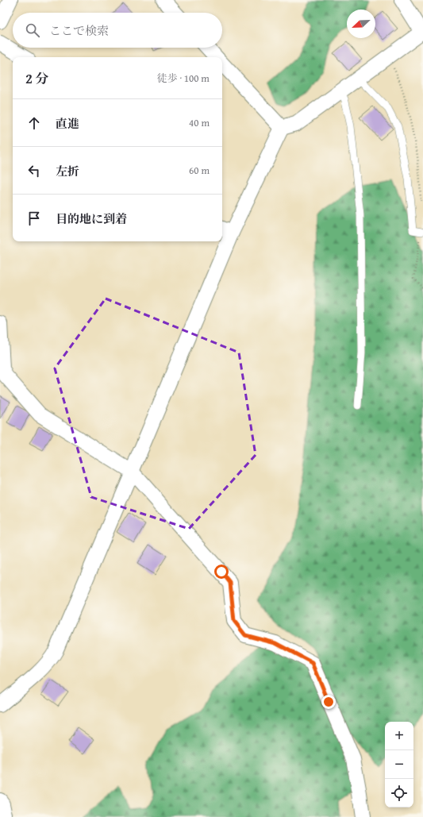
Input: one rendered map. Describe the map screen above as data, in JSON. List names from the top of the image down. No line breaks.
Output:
{"north":"bottom left","page":{"search":"ここで検索","heading":["2 分","徒歩 · 100 m"],"list":[["直進","40 m"],["左折","60 m"],"目的地に到着"],"map_buttons":["+","−"]}}
